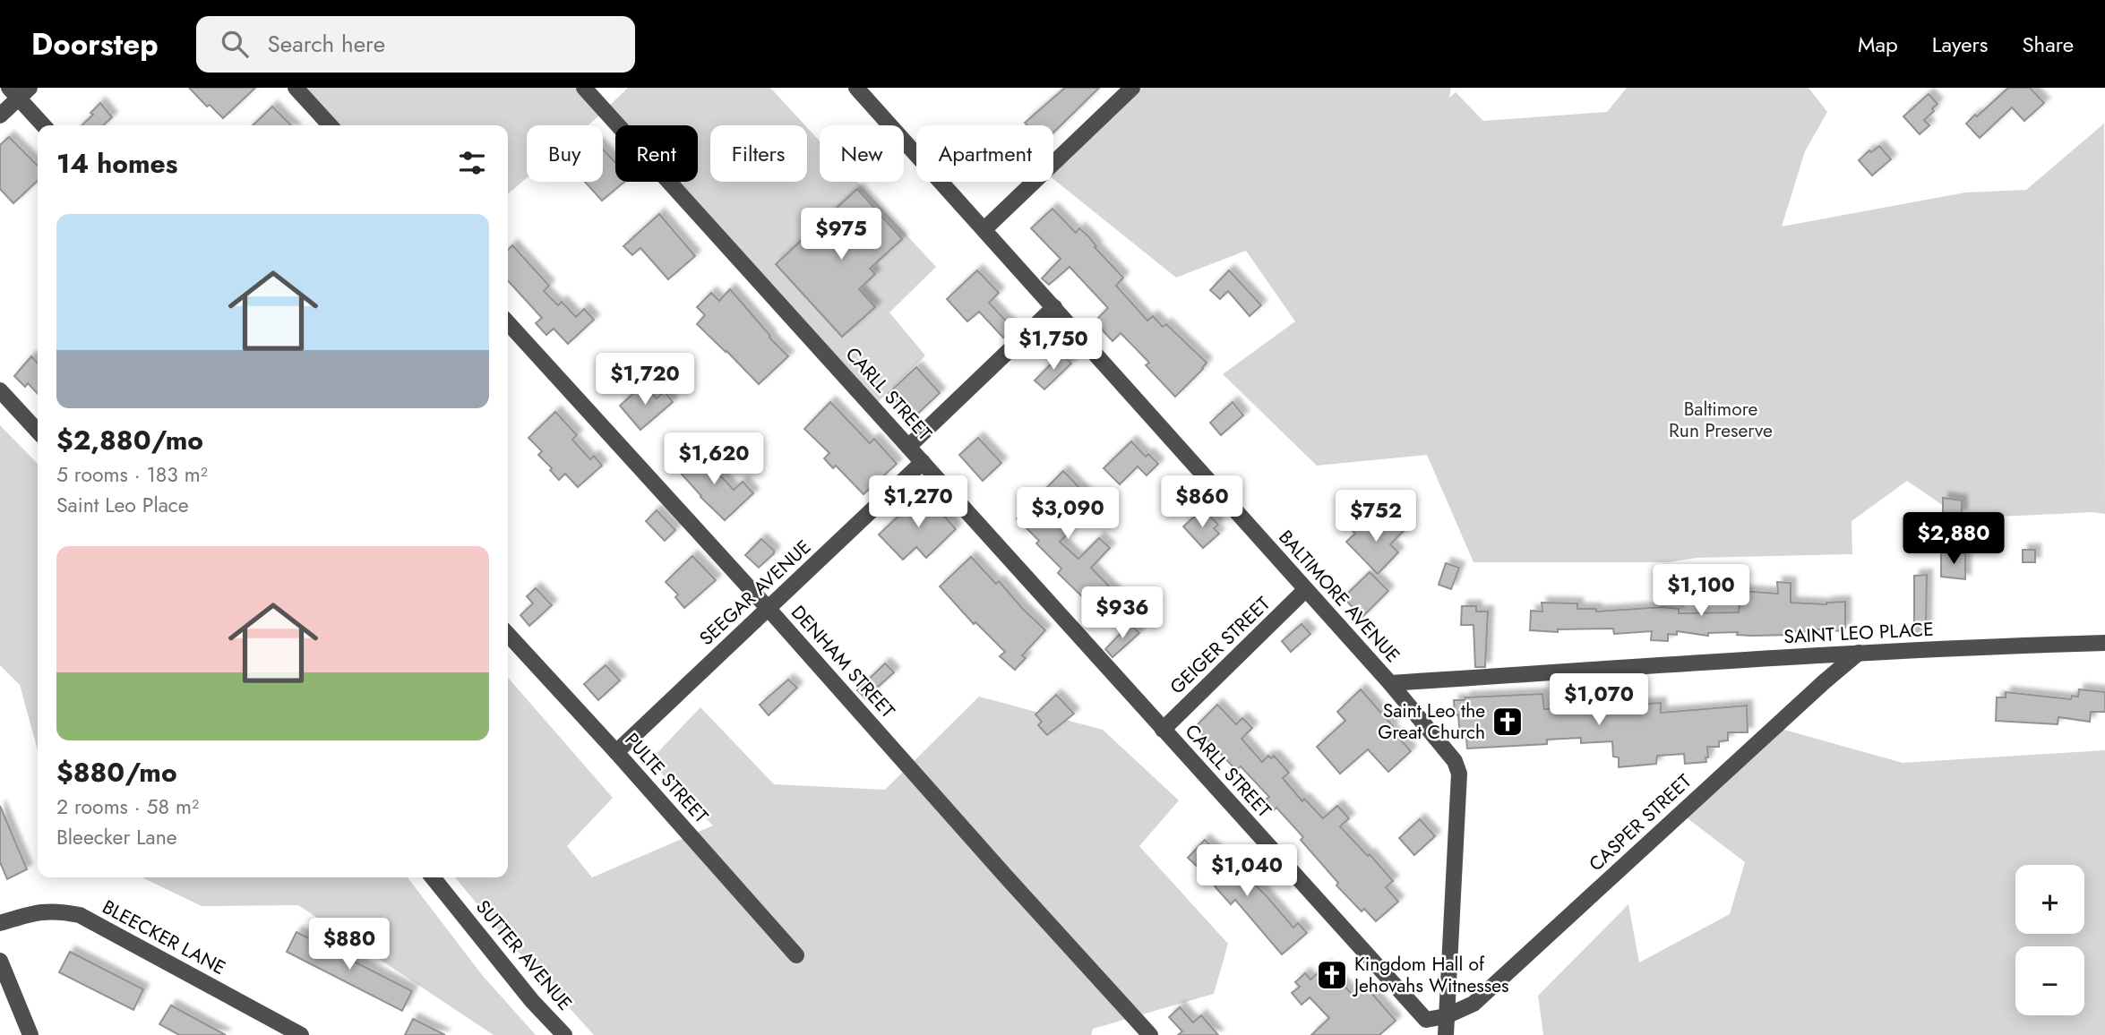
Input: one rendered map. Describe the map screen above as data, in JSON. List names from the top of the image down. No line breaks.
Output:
{"streets":{"street":["CARLL STREET","SEEGAR AVENUE","BALTIMORE AVENUE","SAINT LEO PLACE","GEIGER STREET","DENHAM STREET","PULTE STREET","CASPER STREET","BLEECKER LANE","SUTTER AVENUE"]},"crossings":[["CARLL STREET","SEEGAR AVENUE"],["CARLL STREET","BALTIMORE AVENUE"],["CARLL STREET","GEIGER STREET"],["CARLL STREET","CASPER STREET"],["SEEGAR AVENUE","DENHAM STREET"],["SEEGAR AVENUE","PULTE STREET"],["BALTIMORE AVENUE","SAINT LEO PLACE"],["BALTIMORE AVENUE","GEIGER STREET"],["BALTIMORE AVENUE","CASPER STREET"],["SAINT LEO PLACE","CASPER STREET"]],"parks":["Baltimore Run Preserve"],"places":{"church":["Saint Leo the Great Church","Kingdom Hall of Jehovahs Witnesses"]},"page":{"header":"Doorstep","search":"Search here","nav":["Map","Layers","Share"],"chip":["Buy","Rent","Filters","New","Apartment"],"heading":"14 homes","list":[{"name":"$2,880/mo","note":"5 rooms · 183 m² · Saint Leo Place"},{"name":"$880/mo","note":"2 rooms · 58 m² · Bleecker Lane"}],"price":["$975","$1,750","$1,720","$1,620","$1,270","$860","$3,090","$752","$2,880","$1,100","$936","$1,070","$1,040","$880"],"map_buttons":["+","−"]}}
